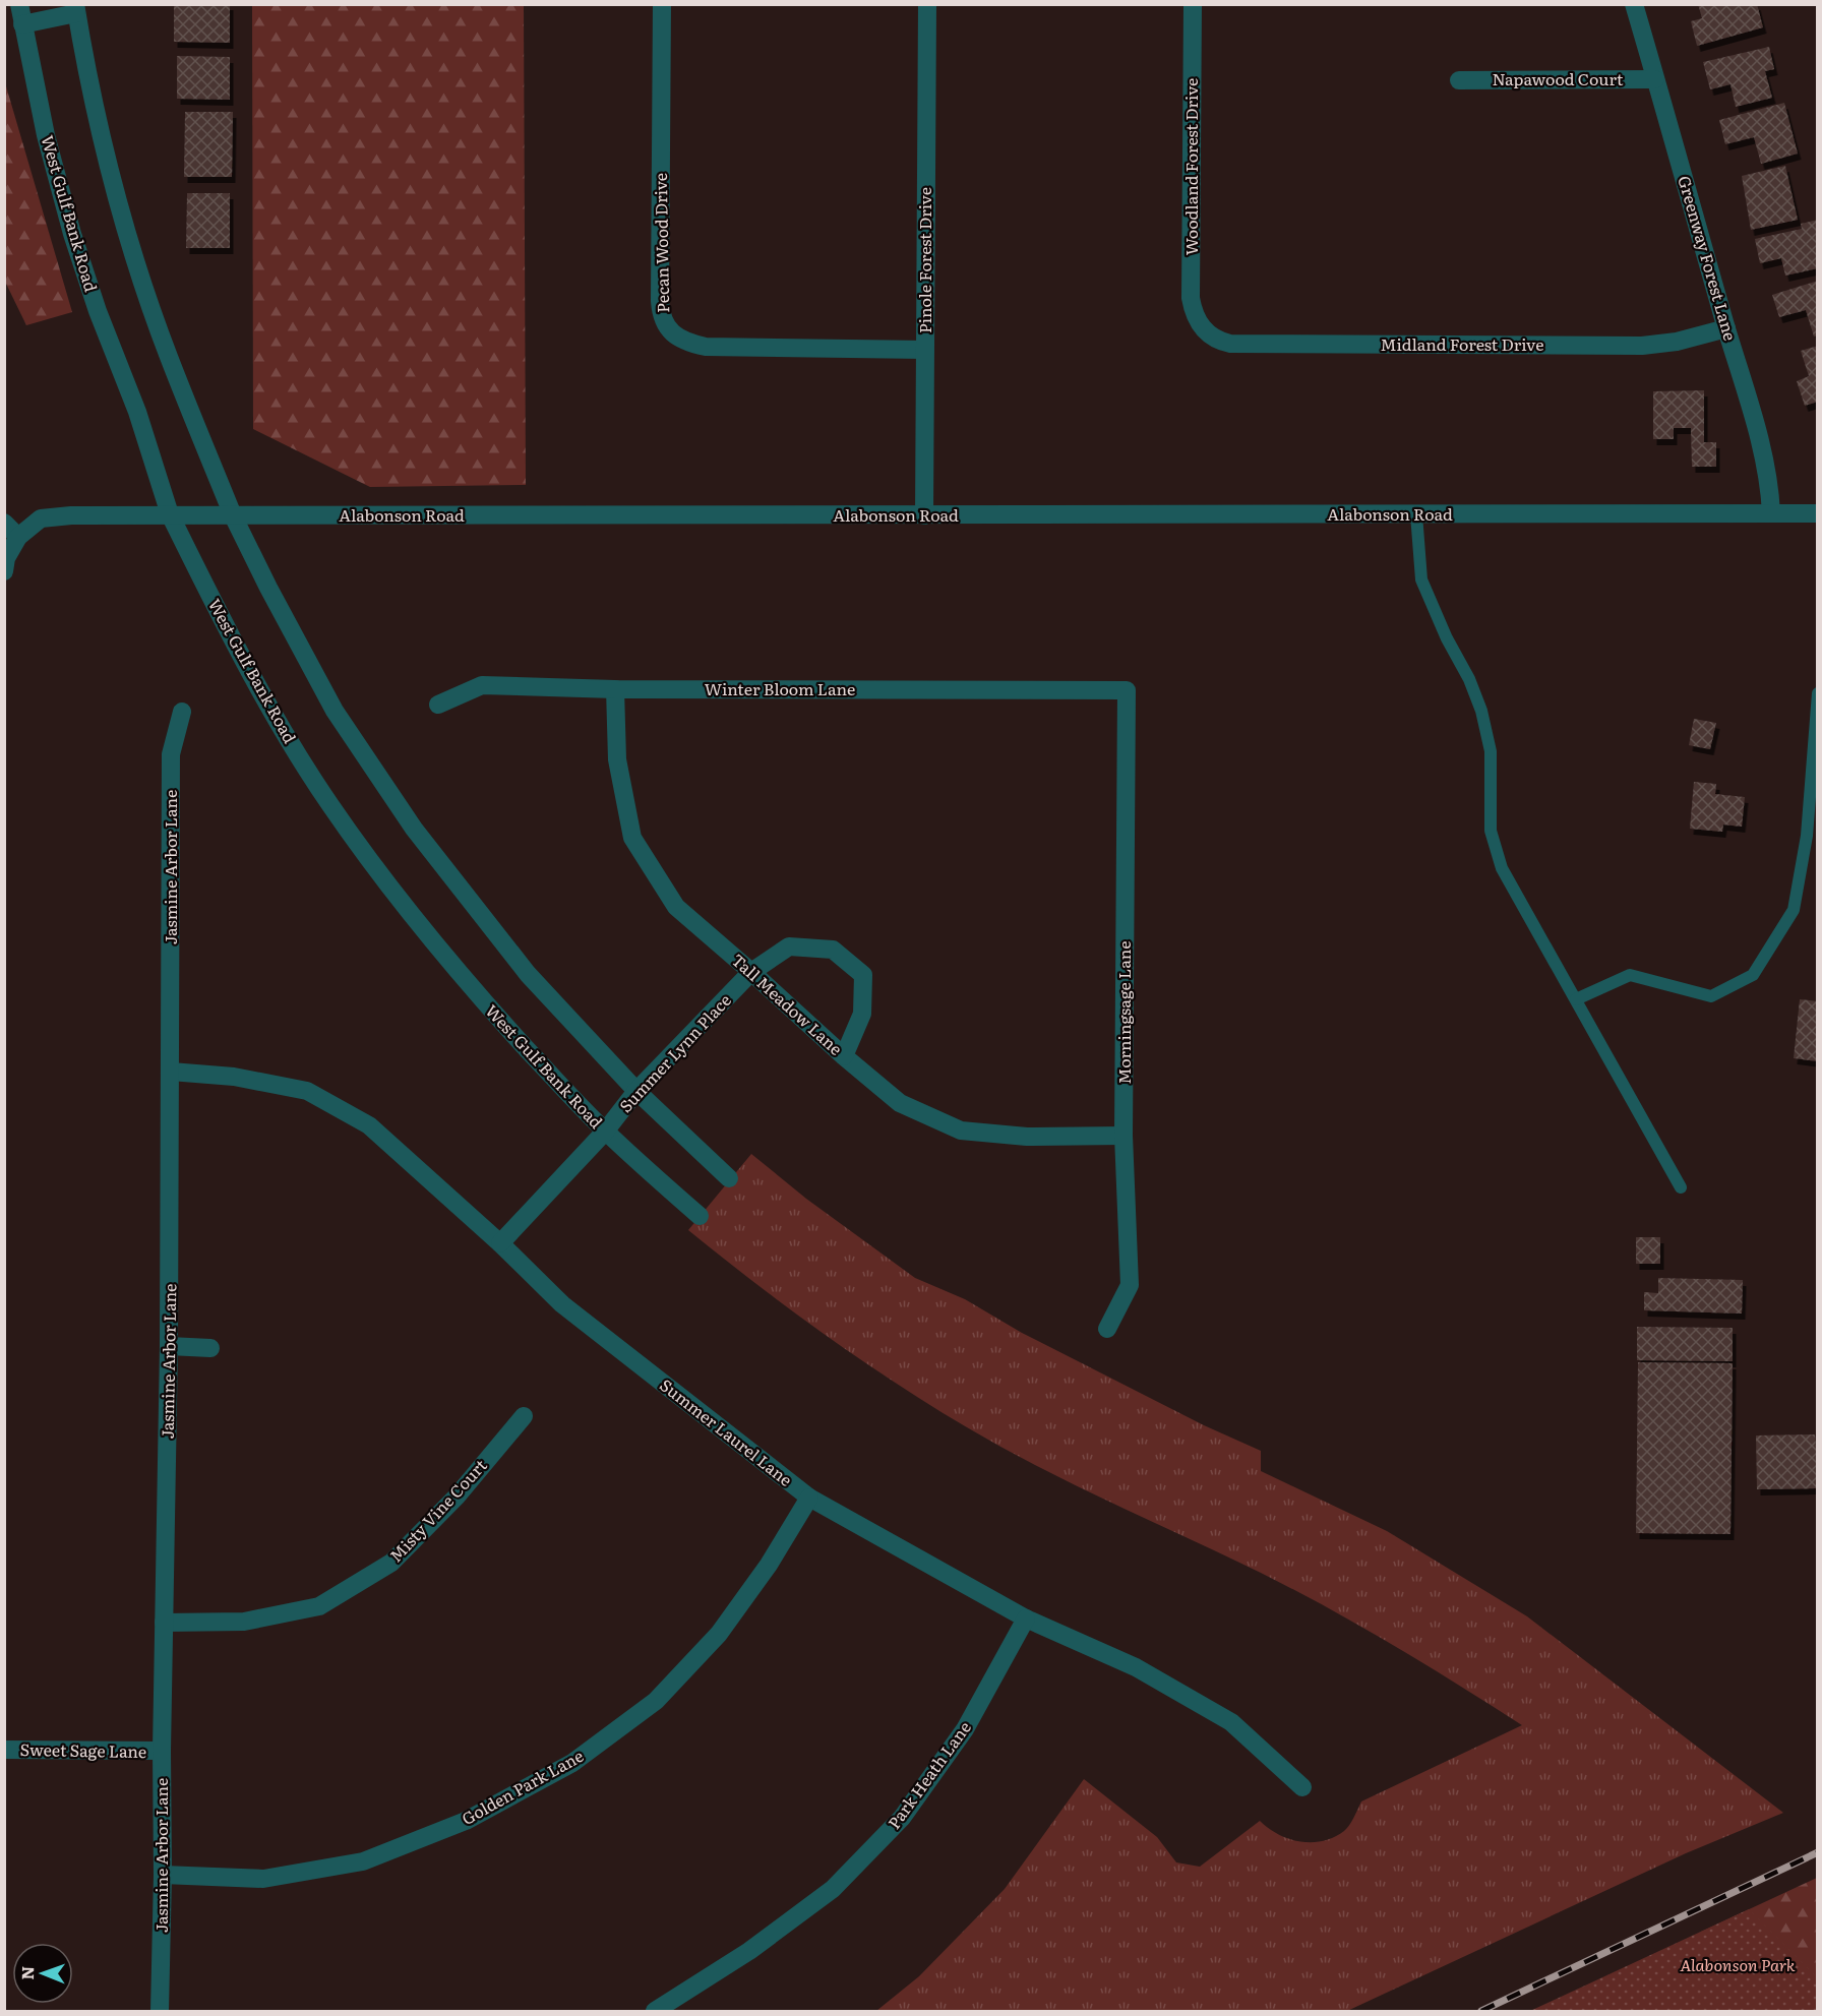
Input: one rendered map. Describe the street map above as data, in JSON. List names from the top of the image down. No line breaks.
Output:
{"streets":{"street":["Napawood Court","Woodland Forest Drive","West Gulf Bank Road","Pecan Wood Drive","Greenway Forest Lane","Pinole Forest Drive","Midland Forest Drive","Alabonson Road","Winter Bloom Lane","Jasmine Arbor Lane","Tall Meadow Lane","Morningsage Lane","Summer Lynn Place","Summer Laurel Lane","Misty Vine Court","Sweet Sage Lane","Park Heath Lane","Golden Park Lane"]},"crossings":[["Napawood Court","Greenway Forest Lane"],["Woodland Forest Drive","Midland Forest Drive"],["West Gulf Bank Road","Alabonson Road"],["West Gulf Bank Road","Summer Lynn Place"],["Pecan Wood Drive","Pinole Forest Drive"],["Greenway Forest Lane","Midland Forest Drive"],["Greenway Forest Lane","Alabonson Road"],["Pinole Forest Drive","Alabonson Road"],["Winter Bloom Lane","Tall Meadow Lane"],["Winter Bloom Lane","Morningsage Lane"],["Jasmine Arbor Lane","Summer Laurel Lane"],["Jasmine Arbor Lane","Misty Vine Court"],["Jasmine Arbor Lane","Sweet Sage Lane"],["Jasmine Arbor Lane","Golden Park Lane"],["Tall Meadow Lane","Morningsage Lane"],["Tall Meadow Lane","Summer Lynn Place"],["Summer Lynn Place","Summer Laurel Lane"],["Summer Laurel Lane","Park Heath Lane"],["Summer Laurel Lane","Golden Park Lane"]],"parks":["Alabonson Park"],"north":"left"}
